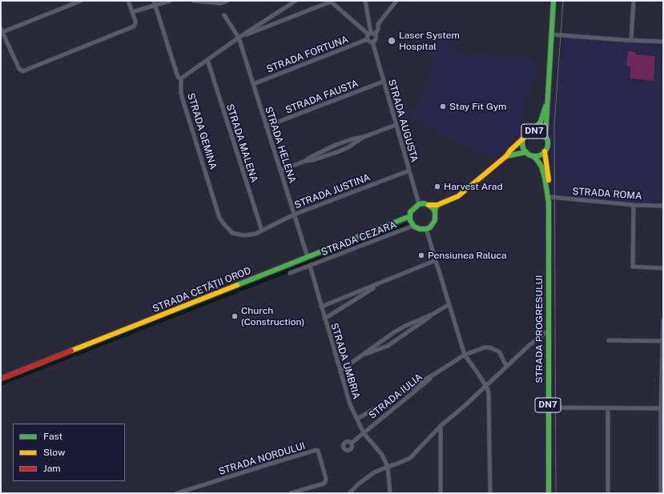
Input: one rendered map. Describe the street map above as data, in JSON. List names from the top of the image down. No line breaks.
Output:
{"streets":{"street":["STRADA FORTUNA","STRADA FAUSTA","STRADA AUGUSTA","STRADA GEMINA","DN7","STRADA MALENA","STRADA HELENA","STRADA JUSTINA","STRADA ROMA","STRADA CEZARA","STRADA CETĂȚII OROD","STRADA PROGRESULUI","STRADA UMBRIA","STRADA IULIA","STRADA NORDULUI"]},"crossings":[["STRADA FORTUNA","STRADA HELENA"],["STRADA FAUSTA","STRADA AUGUSTA"],["STRADA FAUSTA","STRADA HELENA"],["STRADA AUGUSTA","STRADA JUSTINA"],["STRADA AUGUSTA","STRADA CEZARA"],["STRADA AUGUSTA","STRADA CETĂȚII OROD"],["STRADA GEMINA","STRADA MALENA"],["STRADA GEMINA","STRADA JUSTINA"],["DN7","STRADA PROGRESULUI"],["STRADA MALENA","STRADA JUSTINA"],["STRADA HELENA","STRADA JUSTINA"],["STRADA HELENA","STRADA CETĂȚII OROD"],["STRADA ROMA","STRADA PROGRESULUI"],["STRADA CEZARA","STRADA CETĂȚII OROD"],["STRADA UMBRIA","STRADA IULIA"]],"places":["Laser System Hospital","Stay Fit Gym","Harvest Arad","Pensiunea Raluca","Church (Construction)"],"legend":["Fast","Slow","Jam"]}
